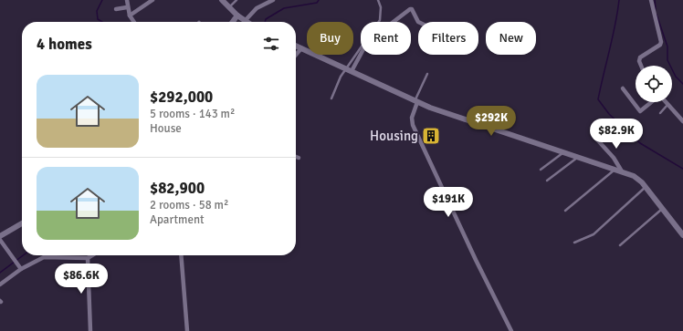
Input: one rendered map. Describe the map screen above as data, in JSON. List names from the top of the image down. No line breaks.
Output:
{"places":{"building":["Housing"]},"page":{"chip":["Buy","Rent","Filters","New"],"heading":"4 homes","list":[{"name":"$292,000","note":"5 rooms · 143 m² · House"},{"name":"$82,900","note":"2 rooms · 58 m² · Apartment"}],"price":["$292K","$82.9K","$191K","$86.6K"]}}
